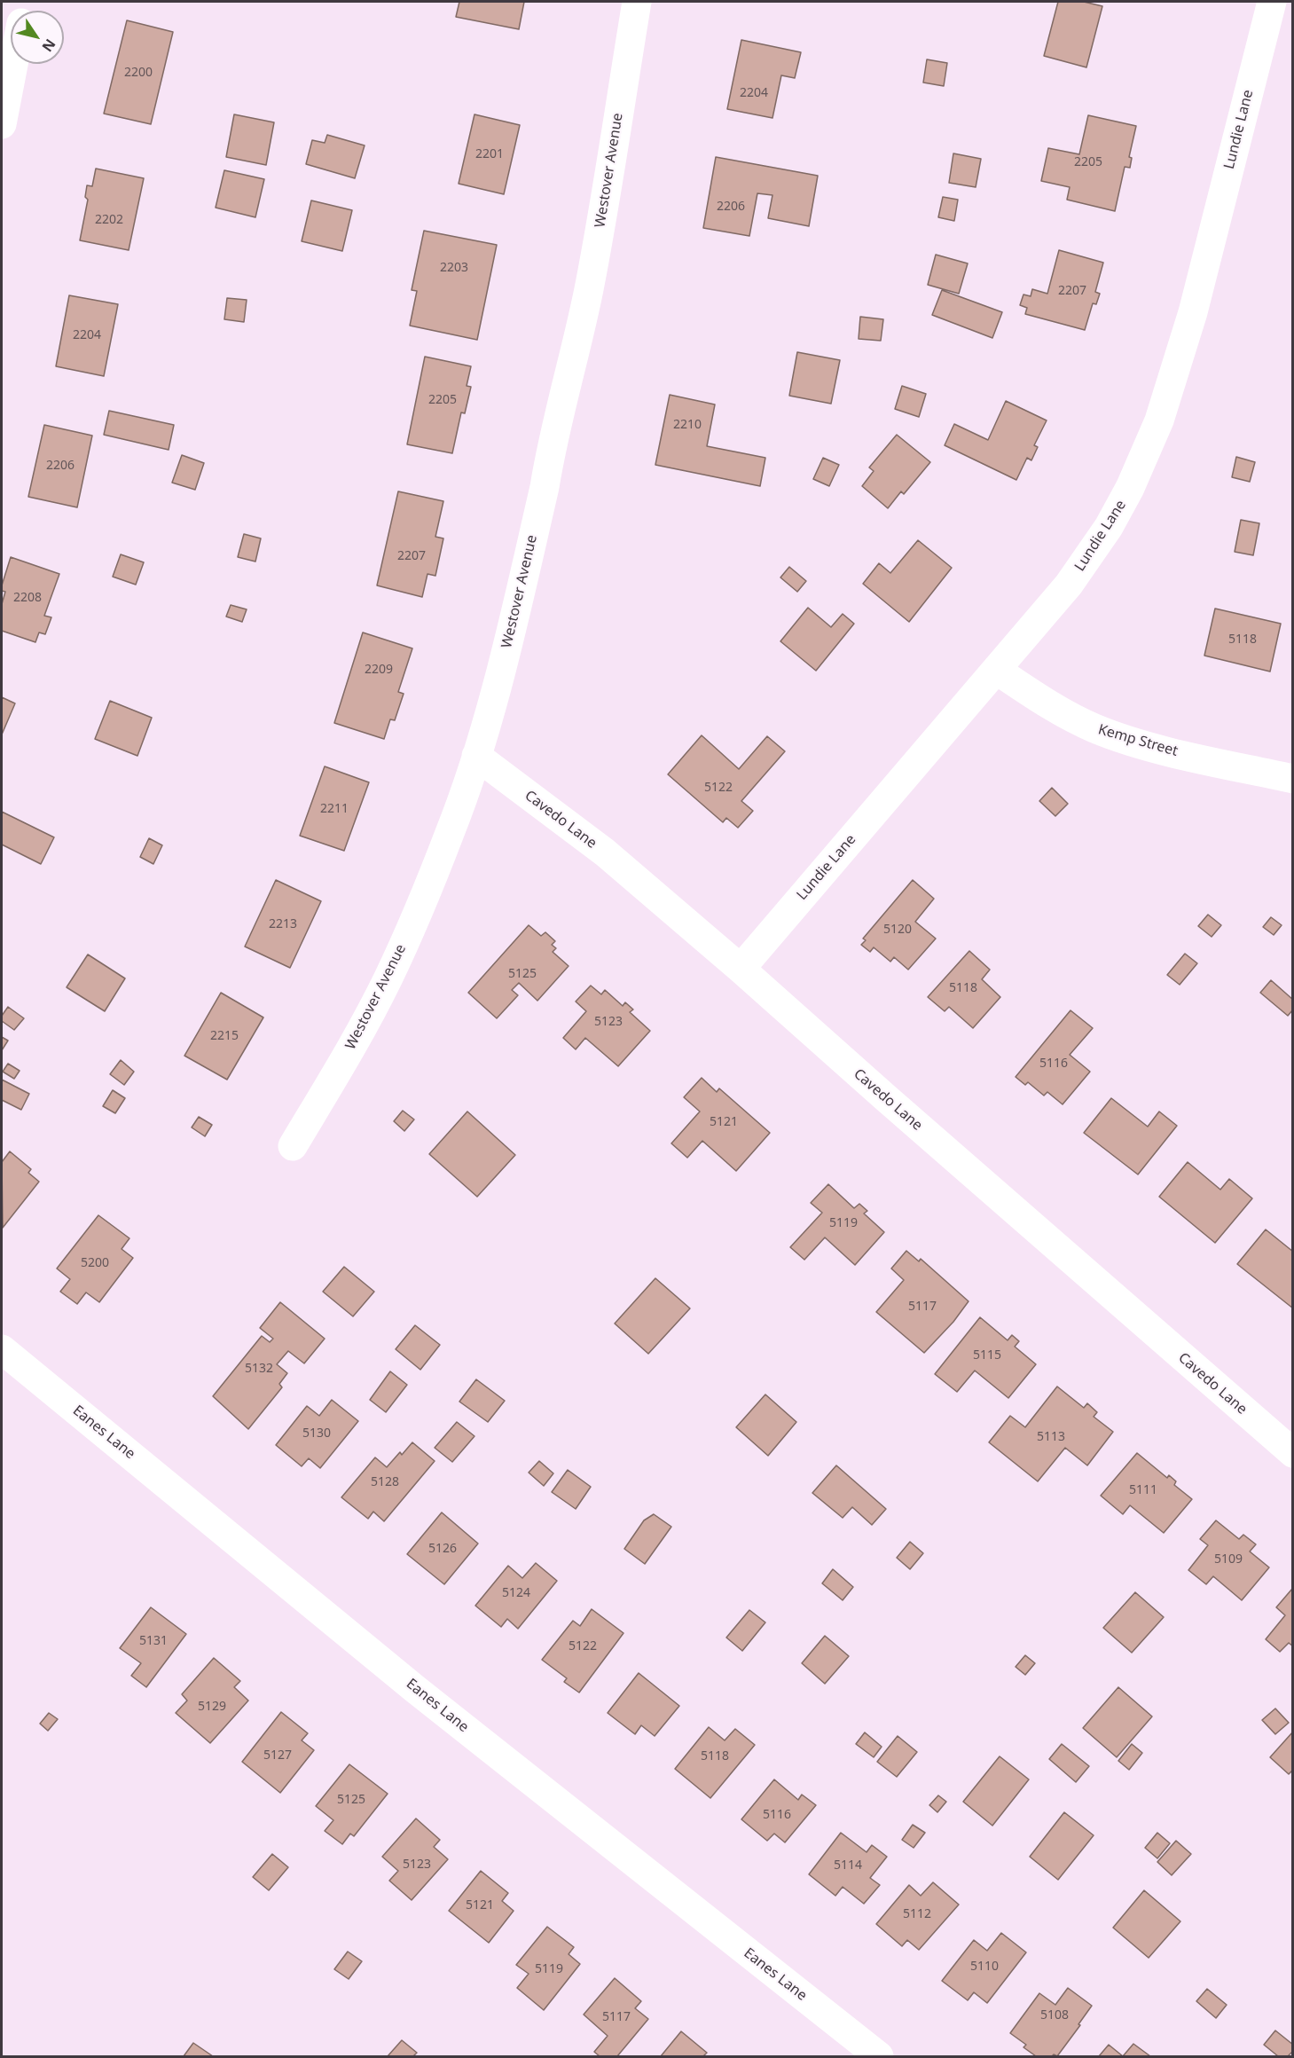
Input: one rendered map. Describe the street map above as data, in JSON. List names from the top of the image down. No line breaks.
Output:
{"streets":{"street":["Lundie Lane","Westover Avenue","Kemp Street","Cavedo Lane","Eanes Lane"]},"crossings":[["Lundie Lane","Kemp Street"],["Lundie Lane","Cavedo Lane"],["Westover Avenue","Cavedo Lane"]],"house_numbers":["2200","2204","2201","2205","2206","2202","2203","2207","2204","2205","2210","2206","2207","2208","5118","2209","5122","2211","2213","5120","5125","5118","5123","2215","5116","5121","5119","5200","5117","5115","5132","5130","5113","5128","5111","5126","5109","5124","5131","5122","5129","5127","5118","5125","5116","5123","5114","5121","5112","5110","5119","5108","5117"],"north":"bottom right"}
